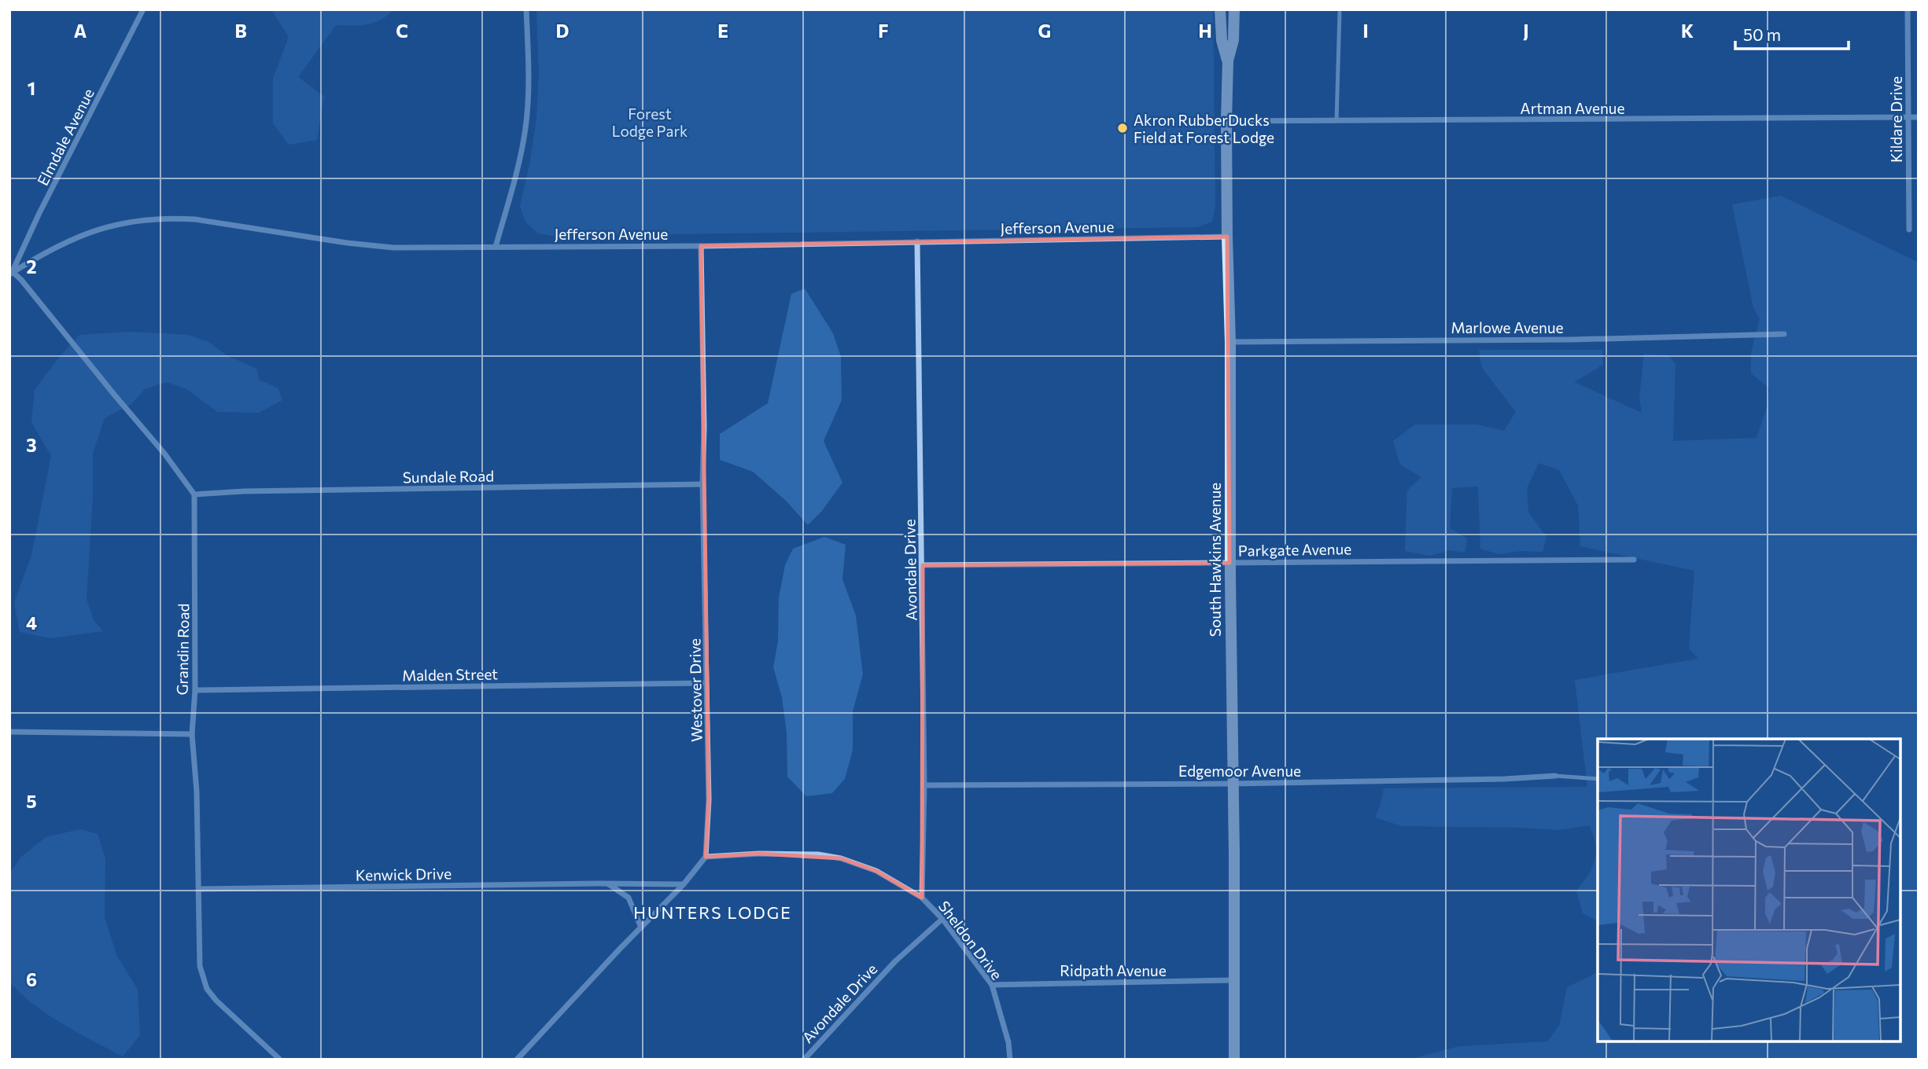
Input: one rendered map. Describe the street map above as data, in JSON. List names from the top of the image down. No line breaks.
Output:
{"streets":{"main road":["South Hawkins Avenue"],"street":["Artman Avenue","Kildare Drive","Elmdale Avenue","Jefferson Avenue","Marlowe Avenue","Sundale Road","Parkgate Avenue","Avondale Drive","Grandin Road","Malden Street","Westover Drive","Edgemoor Avenue","Kenwick Drive","Sheldon Drive","Ridpath Avenue"]},"crossings":[["Artman Avenue","Kildare Drive"],["Artman Avenue","South Hawkins Avenue"],["Elmdale Avenue","Jefferson Avenue"],["Jefferson Avenue","South Hawkins Avenue"],["Jefferson Avenue","Avondale Drive"],["Jefferson Avenue","Westover Drive"],["Marlowe Avenue","South Hawkins Avenue"],["Sundale Road","Grandin Road"],["Sundale Road","Westover Drive"],["Parkgate Avenue","South Hawkins Avenue"],["Parkgate Avenue","Avondale Drive"],["South Hawkins Avenue","Edgemoor Avenue"],["South Hawkins Avenue","Ridpath Avenue"],["Avondale Drive","Edgemoor Avenue"],["Avondale Drive","Sheldon Drive"],["Grandin Road","Malden Street"],["Grandin Road","Kenwick Drive"],["Malden Street","Westover Drive"],["Westover Drive","Sheldon Drive"],["Sheldon Drive","Ridpath Avenue"]],"districts":["HUNTERS LODGE"],"parks":["Forest Lodge Park"],"places":["Akron RubberDucks Field at Forest Lodge"],"scale_bar":"50 m","grid":{"columns":["A","B","C","D","E","F","G","H","I","J","K"],"rows":["1","2","3","4","5","6"]}}
